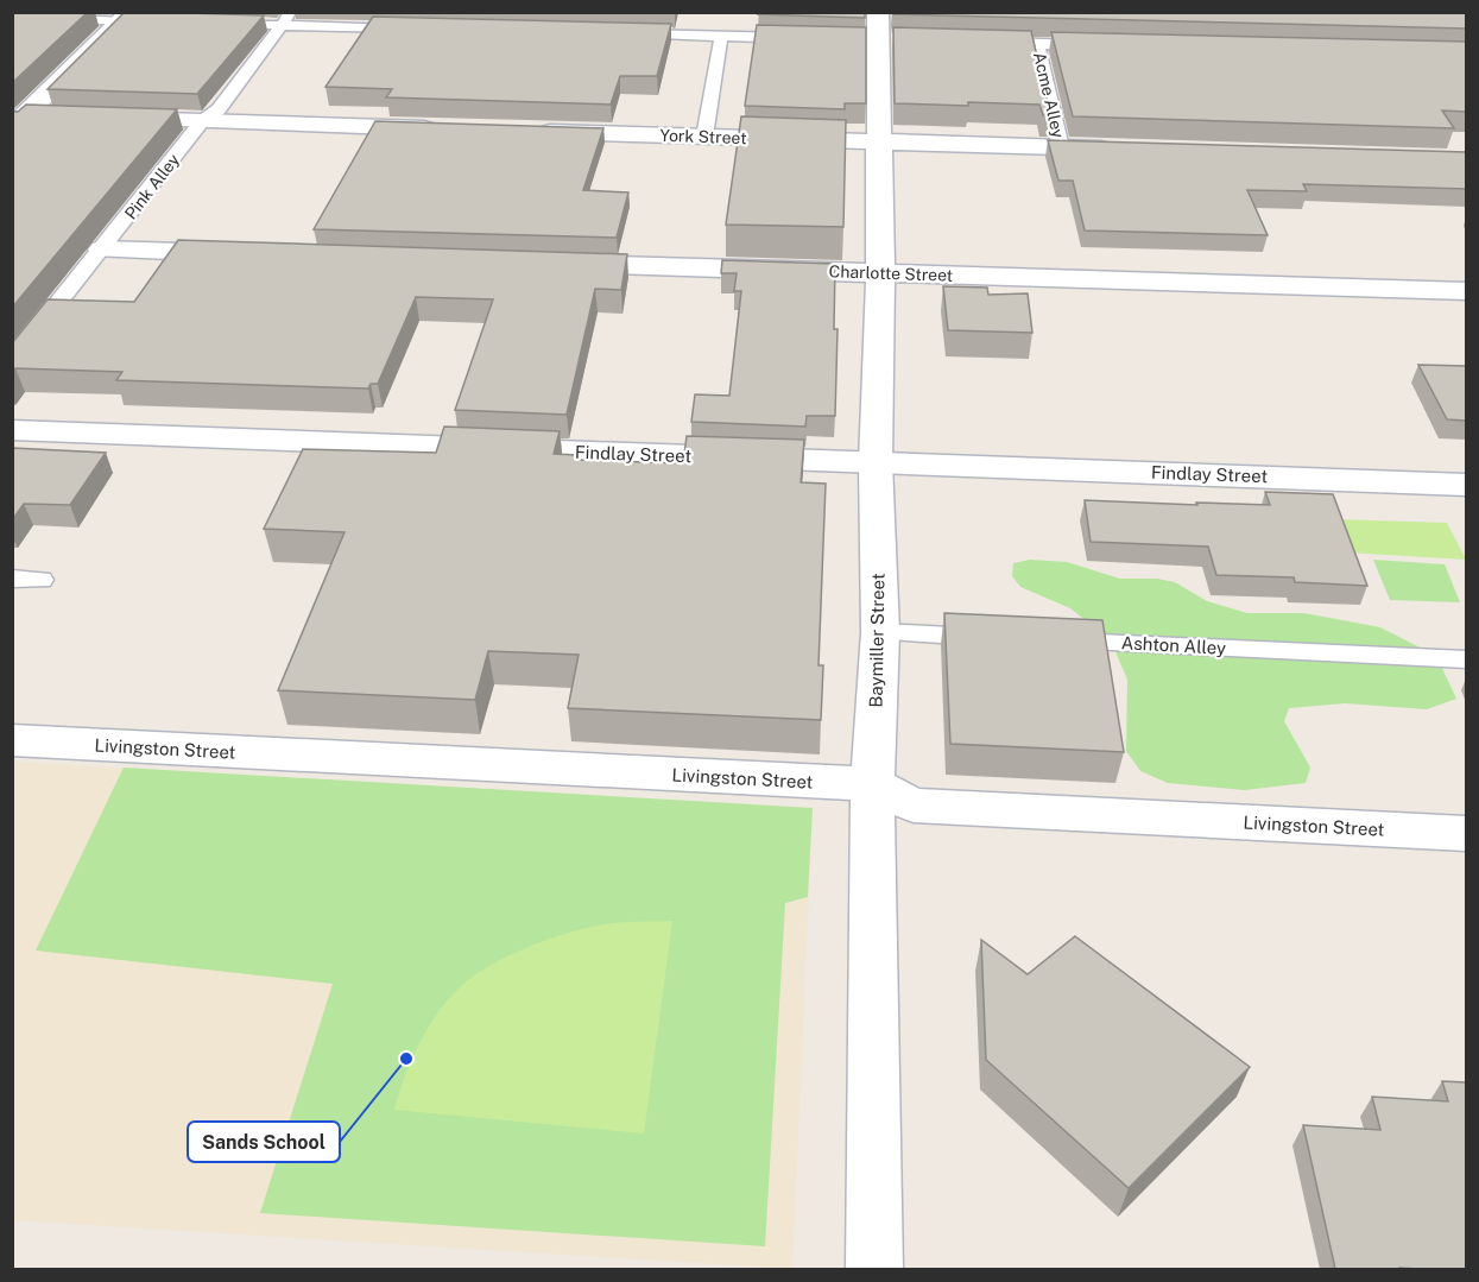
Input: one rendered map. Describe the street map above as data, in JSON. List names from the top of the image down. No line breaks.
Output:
{"streets":{"street":["York Street","Charlotte Street","Findlay Street","Baymiller Street","Livingston Street"],"lane":["Acme Alley","Pink Alley","Ashton Alley"]},"crossings":[["Acme Alley","York Street"],["York Street","Baymiller Street"],["Charlotte Street","Baymiller Street"],["Findlay Street","Baymiller Street"],["Baymiller Street","Livingston Street"]],"places":["Sands School"]}
